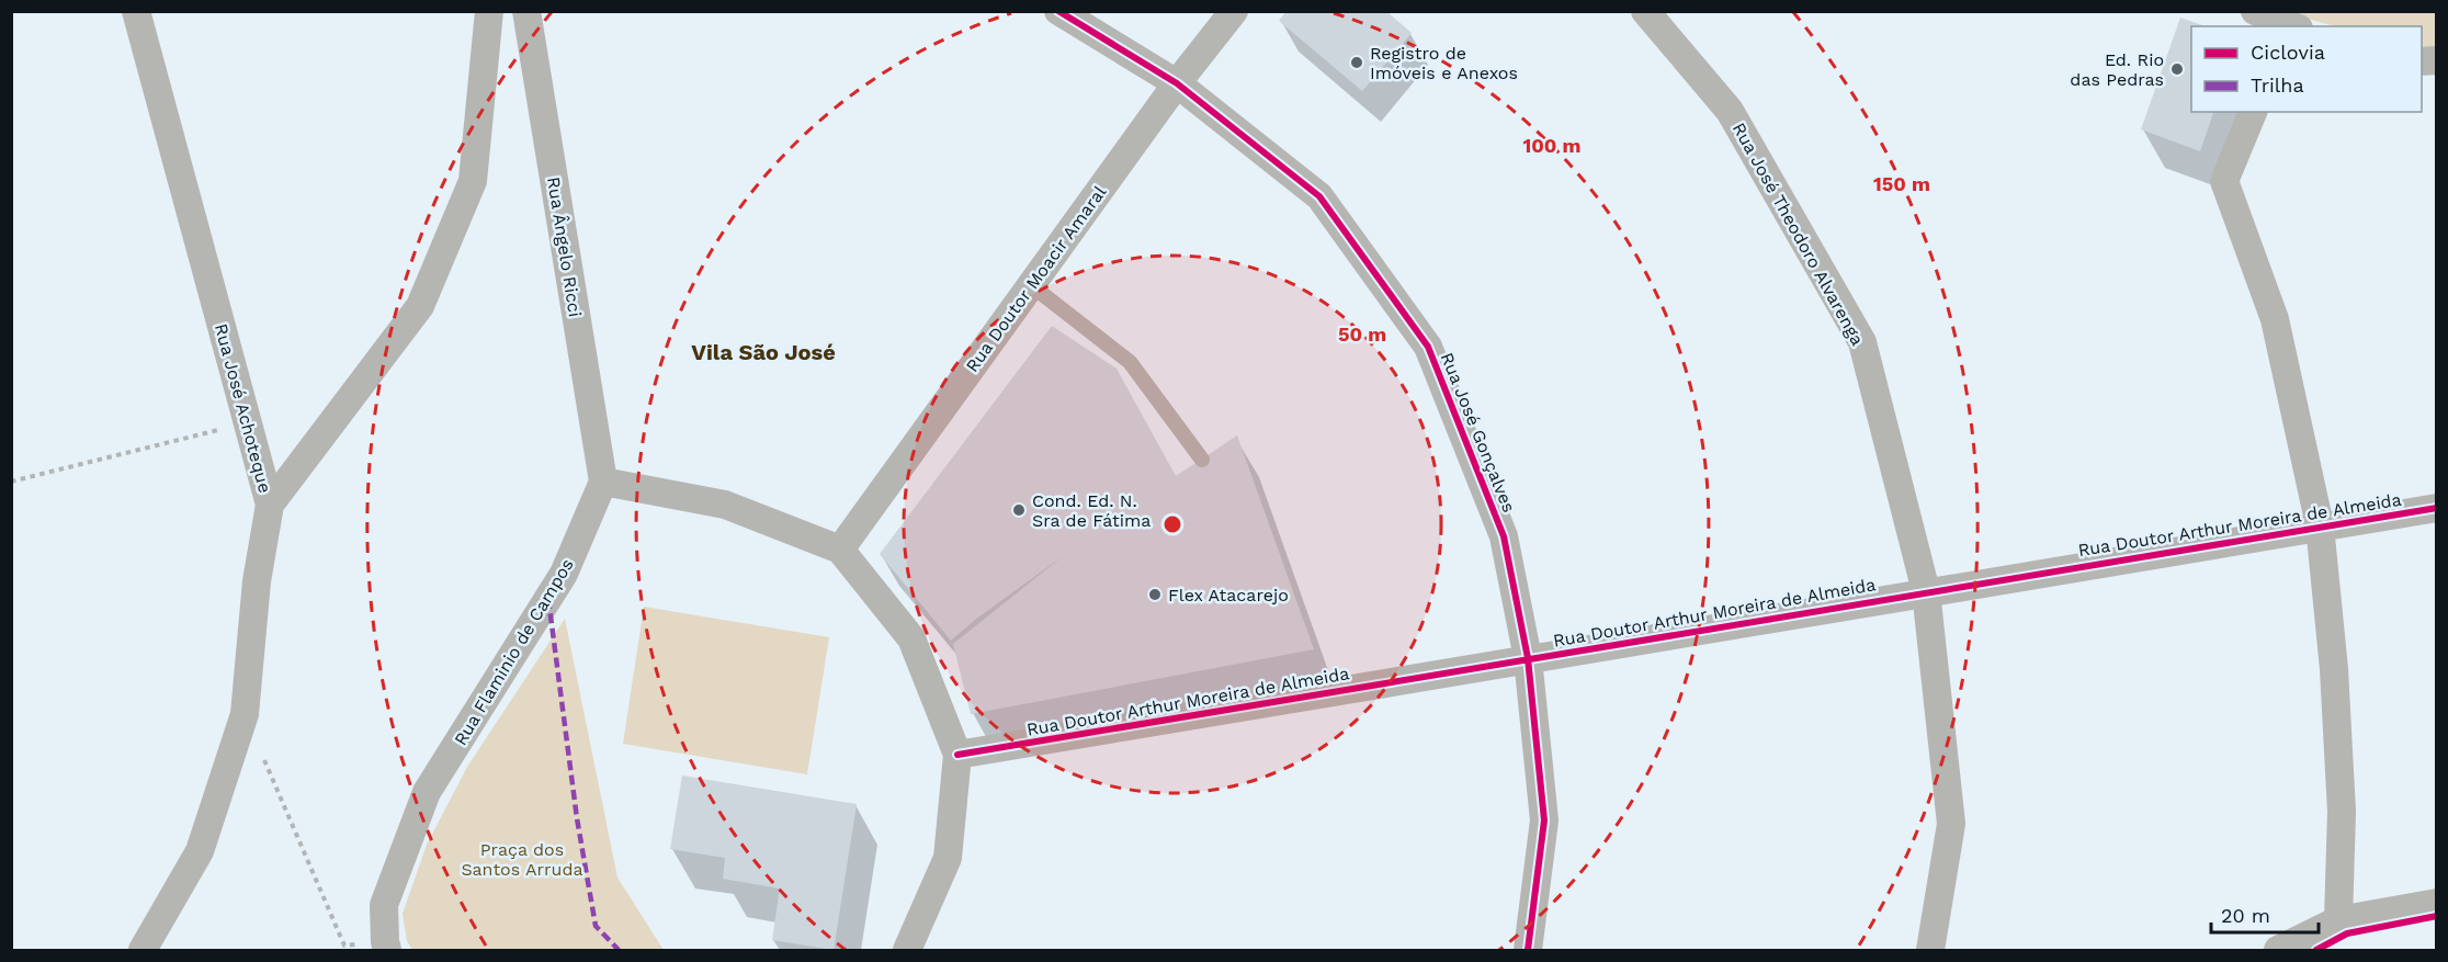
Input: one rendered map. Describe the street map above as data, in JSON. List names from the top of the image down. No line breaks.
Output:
{"streets":{"street":["Rua José Theodoro Alvarenga","Rua Ângelo Ricci","Rua Doutor Moacir Amaral","Rua José Achoteque","Rua José Gonçalves","Rua Doutor Arthur Moreira de Almeida","Rua Flaminio de Campos"]},"crossings":[["Rua José Theodoro Alvarenga","Rua Doutor Arthur Moreira de Almeida"],["Rua Ângelo Ricci","Rua Flaminio de Campos"],["Rua Doutor Moacir Amaral","Rua José Gonçalves"],["Rua José Gonçalves","Rua Doutor Arthur Moreira de Almeida"]],"districts":["Vila São José"],"parks":["Praça dos Santos Arruda"],"places":["Registro de Imóveis e Anexos","Ed. Rio das Pedras","Cond. Ed. N. Sra de Fátima","Flex Atacarejo"],"legend":["Ciclovia","Trilha"],"scale_bar":"20 m","rings":["100 m","150 m","50 m"]}
